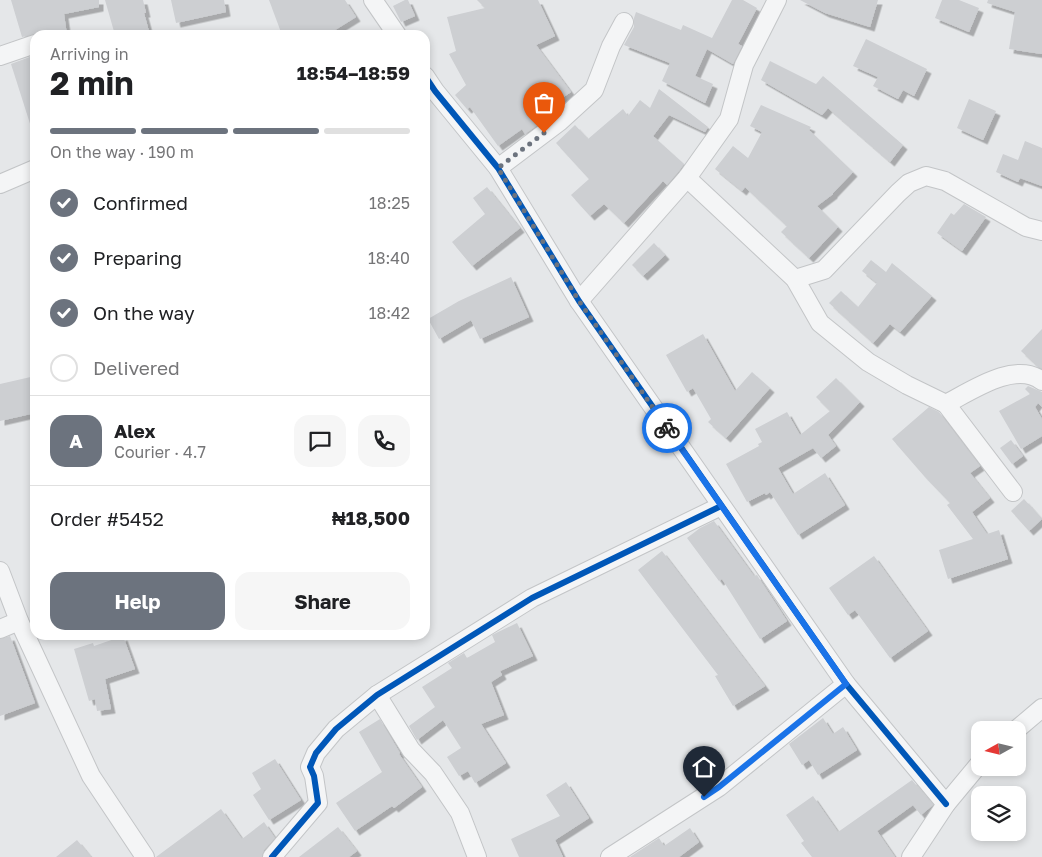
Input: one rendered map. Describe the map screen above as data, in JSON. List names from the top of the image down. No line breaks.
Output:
{"north":"left","page":{"heading":["2 min","Arriving in","18:54–18:59"],"panel":["Alex","Courier · 4.7","Order #5452","₦18,500"],"bar":"On the way · 190 m","list":[["Confirmed","18:25"],["Preparing","18:40"],["On the way","18:42"],"Delivered"],"round":"A","buttons":["Help","Share"]}}
